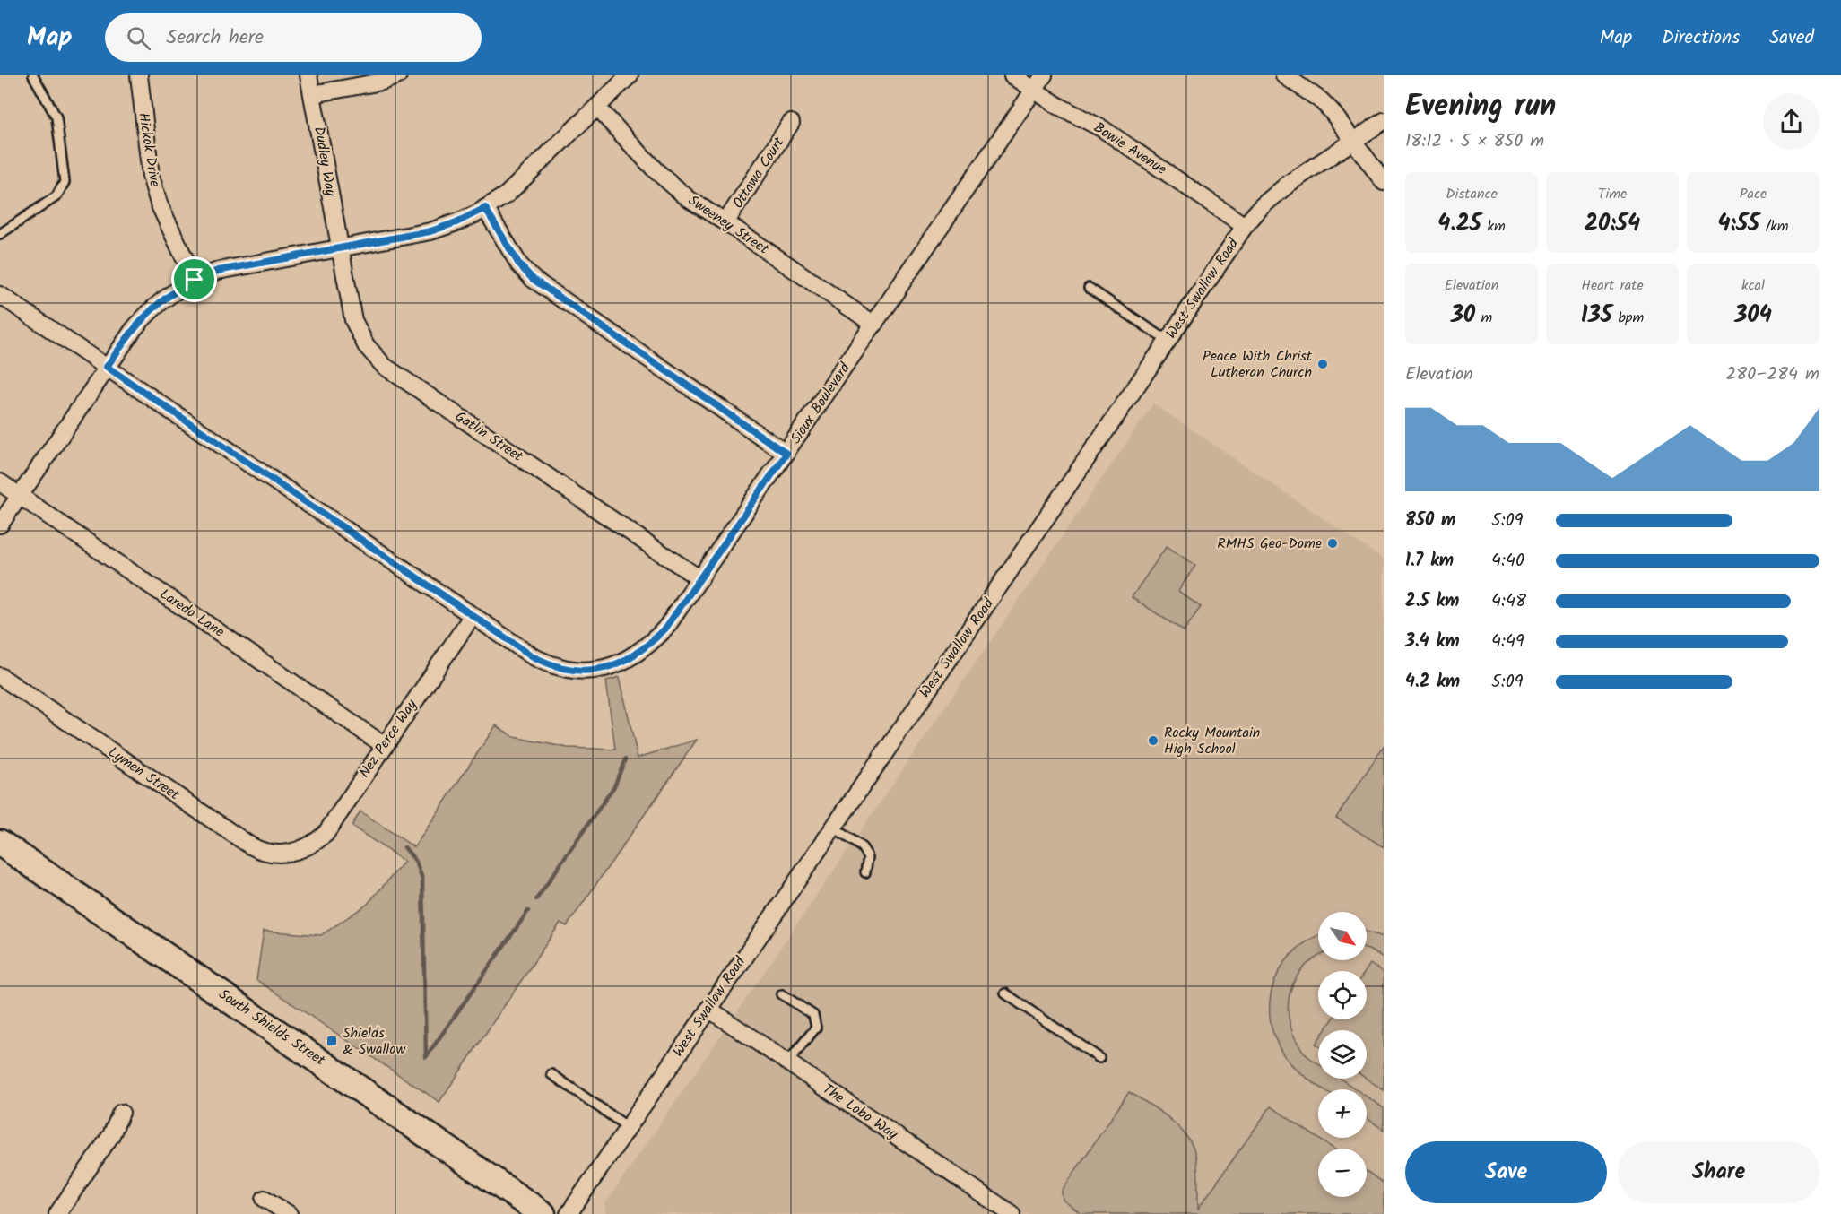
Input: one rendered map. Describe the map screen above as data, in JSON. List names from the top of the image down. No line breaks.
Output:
{"streets":{"main road":["South Shields Street"],"street":["Bowie Avenue","Hickok Drive","Dudley Way","Ottawa Court","Sweeney Street","West Swallow Road","Sioux Boulevard","Gatlin Street","Laredo Lane","Nez Perce Way","Lymen Street","The Lobo Way"]},"crossings":[["Bowie Avenue","West Swallow Road"],["Bowie Avenue","Sioux Boulevard"],["Dudley Way","Gatlin Street"],["Ottawa Court","Sweeney Street"],["Sweeney Street","Sioux Boulevard"],["West Swallow Road","The Lobo Way"],["Sioux Boulevard","Gatlin Street"],["Sioux Boulevard","Nez Perce Way"],["Laredo Lane","Nez Perce Way"],["Nez Perce Way","Lymen Street"]],"places":{"other":["Peace With Christ Lutheran Church","RMHS Geo-Dome","Rocky Mountain High School"],"transit":["Shields & Swallow"]},"north":"bottom right","page":{"header":"Map","search":"Search here","nav":["Map","Directions","Saved"],"heading":["Evening run","18:12 · 5 × 850 m"],"stats":[["Distance","4.25 km"],["Time","20:54"],["Pace","4:55 /km"],["Elevation","30 m"],["Heart rate","135 bpm"],["kcal","304"]],"chart":["Elevation","280–284 m"],"list":[{"name":"850 m","note":"5:09"},{"name":"1.7 km","note":"4:40"},{"name":"2.5 km","note":"4:48"},{"name":"3.4 km","note":"4:49"},{"name":"4.2 km","note":"5:09"}],"map_buttons":["+","−"],"buttons":["Save","Share"]}}
